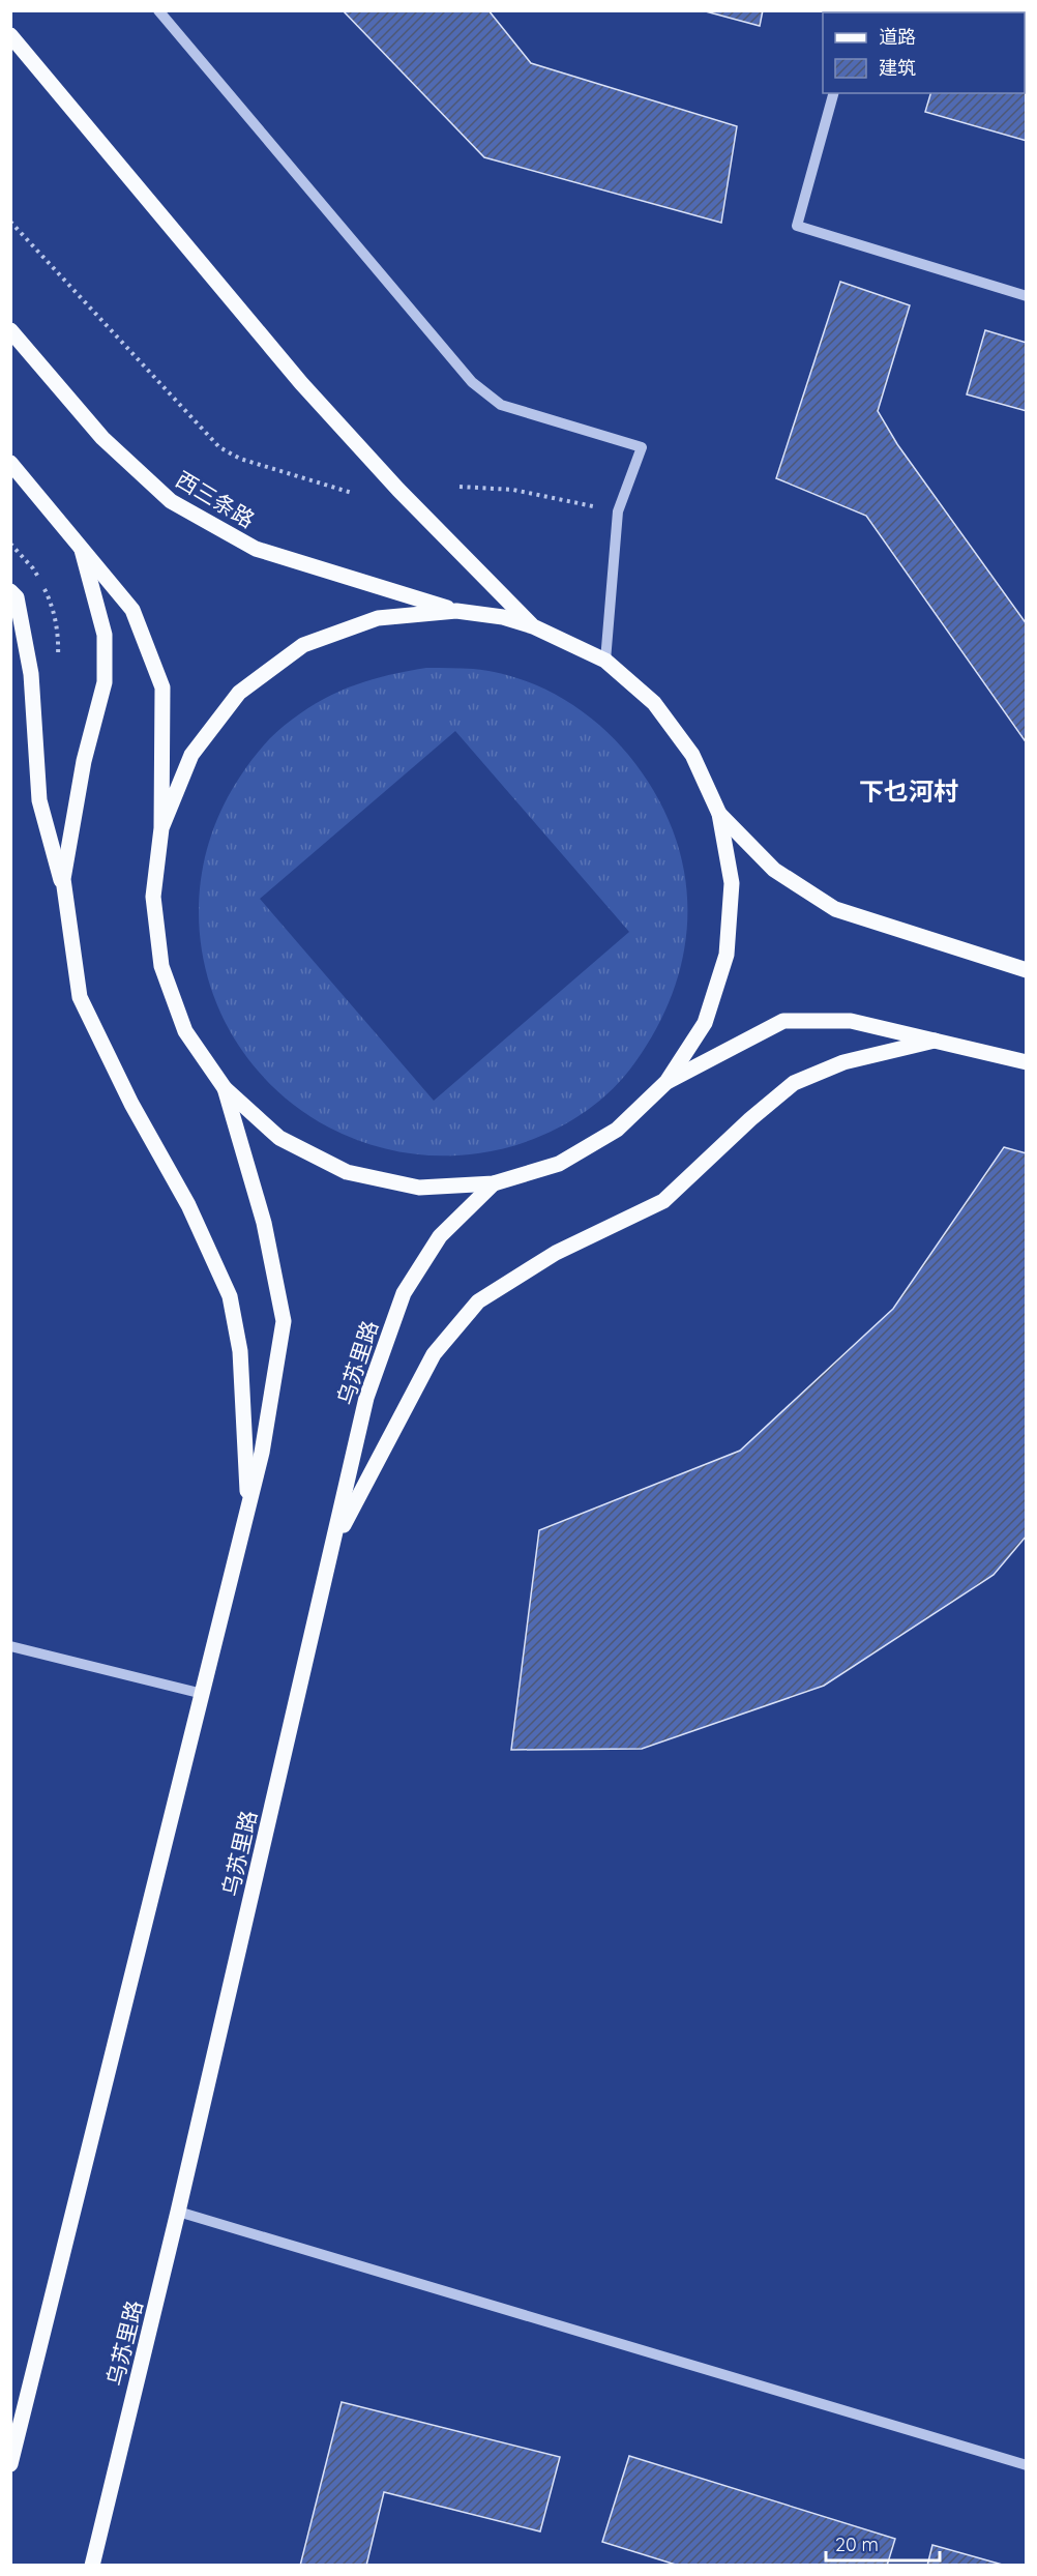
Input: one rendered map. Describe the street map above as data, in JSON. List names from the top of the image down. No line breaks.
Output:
{"streets":{"main road":["西三条路","乌苏里路"]},"districts":["下乜河村"],"legend":["道路","建筑"],"scale_bar":"20 m"}
